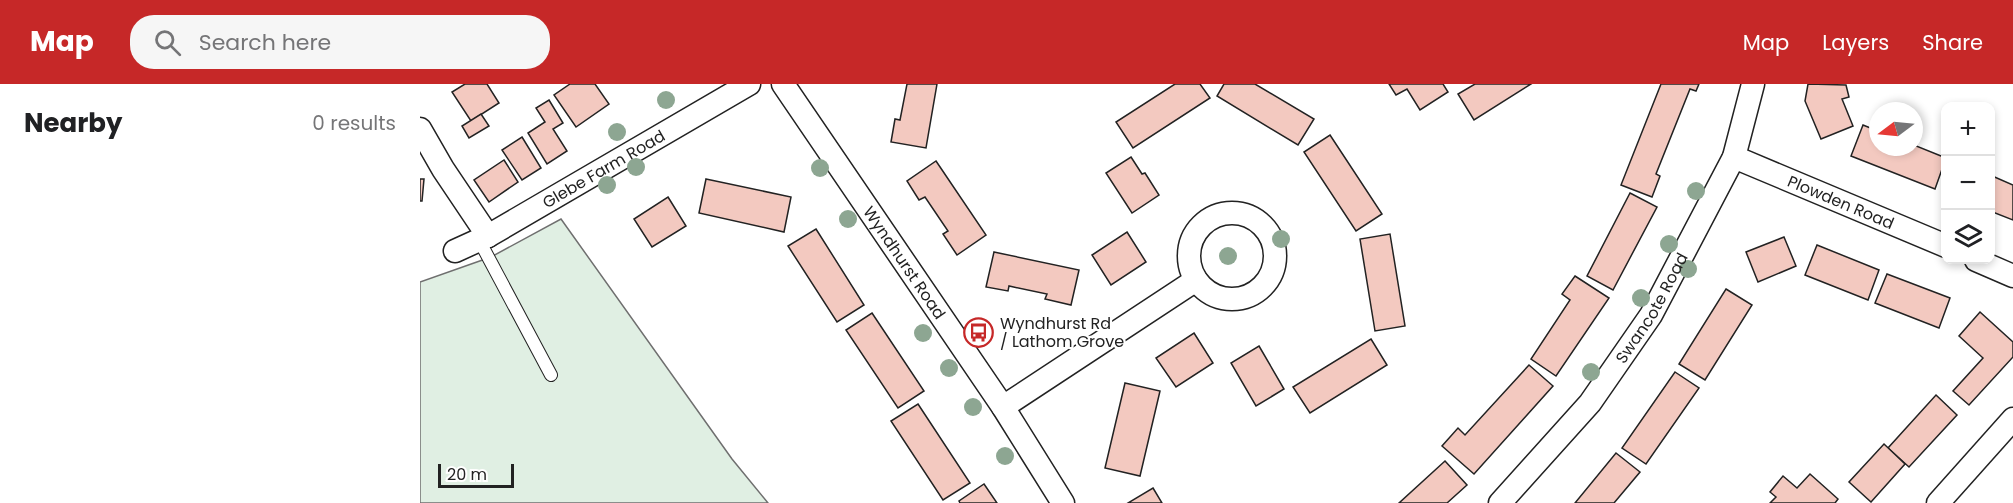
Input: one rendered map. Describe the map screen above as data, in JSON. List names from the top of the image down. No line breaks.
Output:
{"streets":{"street":["Glebe Farm Road","Plowden Road","Wyndhurst Road","Swancote Road"]},"crossings":[["Plowden Road","Swancote Road"]],"places":{"bus stop":["Wyndhurst Rd / Lathom Grove"]},"scale_bar":"20 m","north":"left","page":{"header":"Map","search":"Search here","nav":["Map","Layers","Share"],"heading":["Nearby","0 results"],"map_buttons":["+","−"],"scale":"20 m"}}
